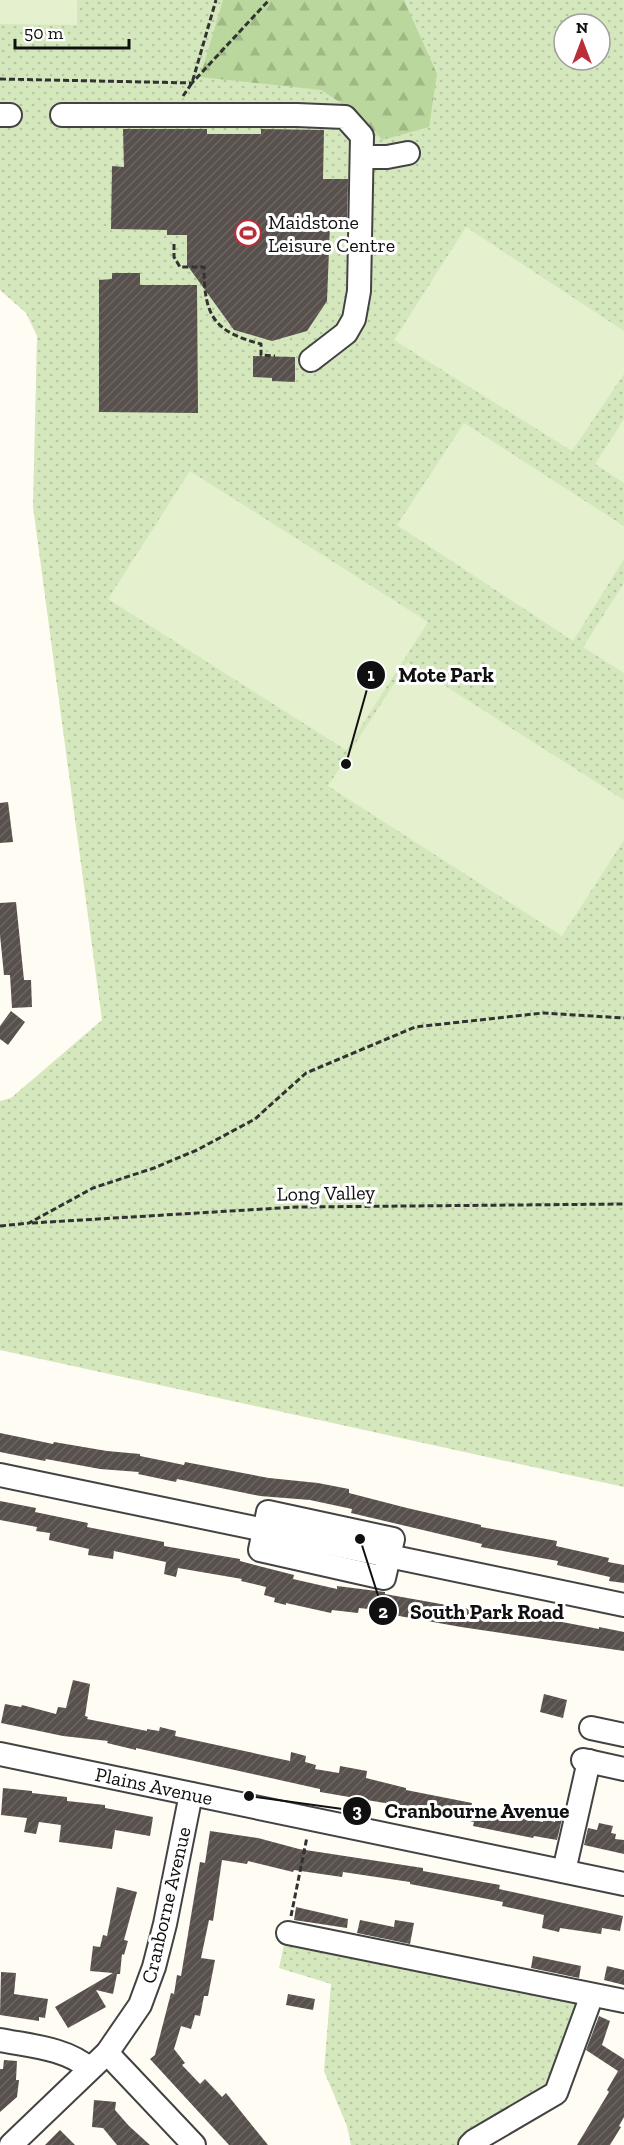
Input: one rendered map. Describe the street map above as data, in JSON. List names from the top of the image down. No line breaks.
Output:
{"streets":{"street":["Plains Avenue","Cranborne Avenue"],"path":["Long Valley"]},"crossings":[["Plains Avenue","Cranborne Avenue"]],"places":{"sports":["Maidstone Leisure Centre"],"other":["Mote Park","South Park Road","Cranbourne Avenue"]},"scale_bar":"50 m","north":"top"}
